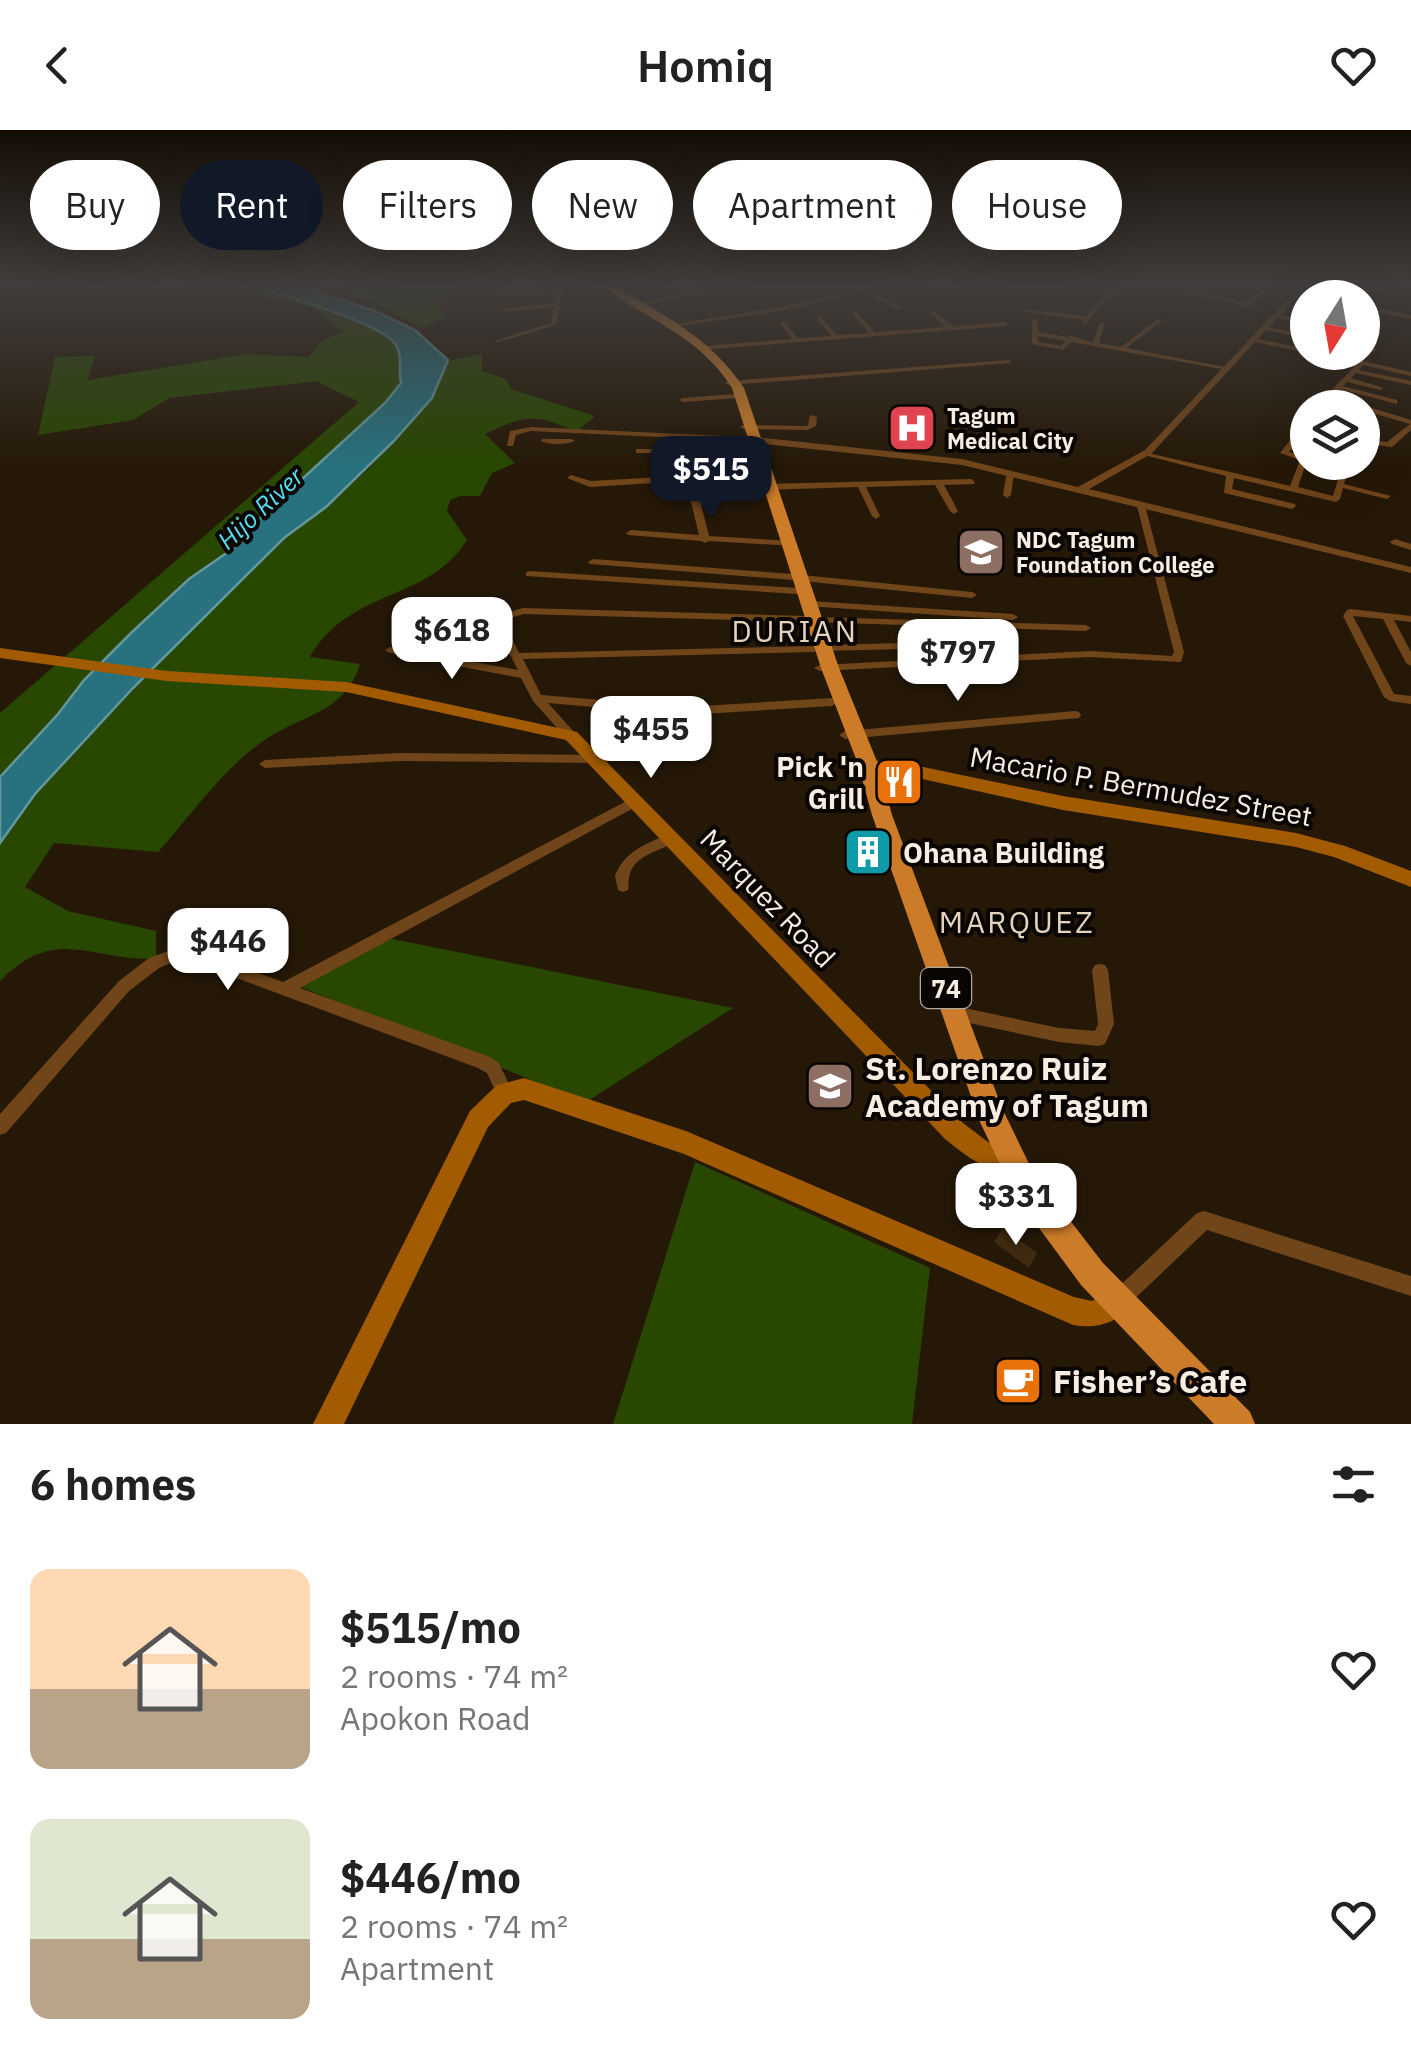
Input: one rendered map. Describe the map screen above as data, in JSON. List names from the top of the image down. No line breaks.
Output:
{"streets":{"highway":["74"],"main road":["Macario P. Bermudez Street","Marquez Road"]},"crossings":[["Macario P. Bermudez Street","74"],["Marquez Road","74"]],"districts":["DURIAN","MARQUEZ"],"water":["Hijo River"],"places":{"hospital":["Tagum Medical City"],"school or university":["NDC Tagum Foundation College","St. Lorenzo Ruiz Academy of Tagum"],"restaurant":["Pick 'n Grill"],"building":["Ohana Building"],"cafe":["Fisher’s Cafe"]},"north":"bottom","page":{"header":"Homiq","chip":["Buy","Rent","Filters","New","Apartment","House"],"price":["$515","$618","$797","$455","$446","$331"],"heading":"6 homes","list":[{"name":"$515/mo","note":"2 rooms · 74 m² · Apokon Road"},{"name":"$446/mo","note":"2 rooms · 74 m² · Apartment"}]}}
